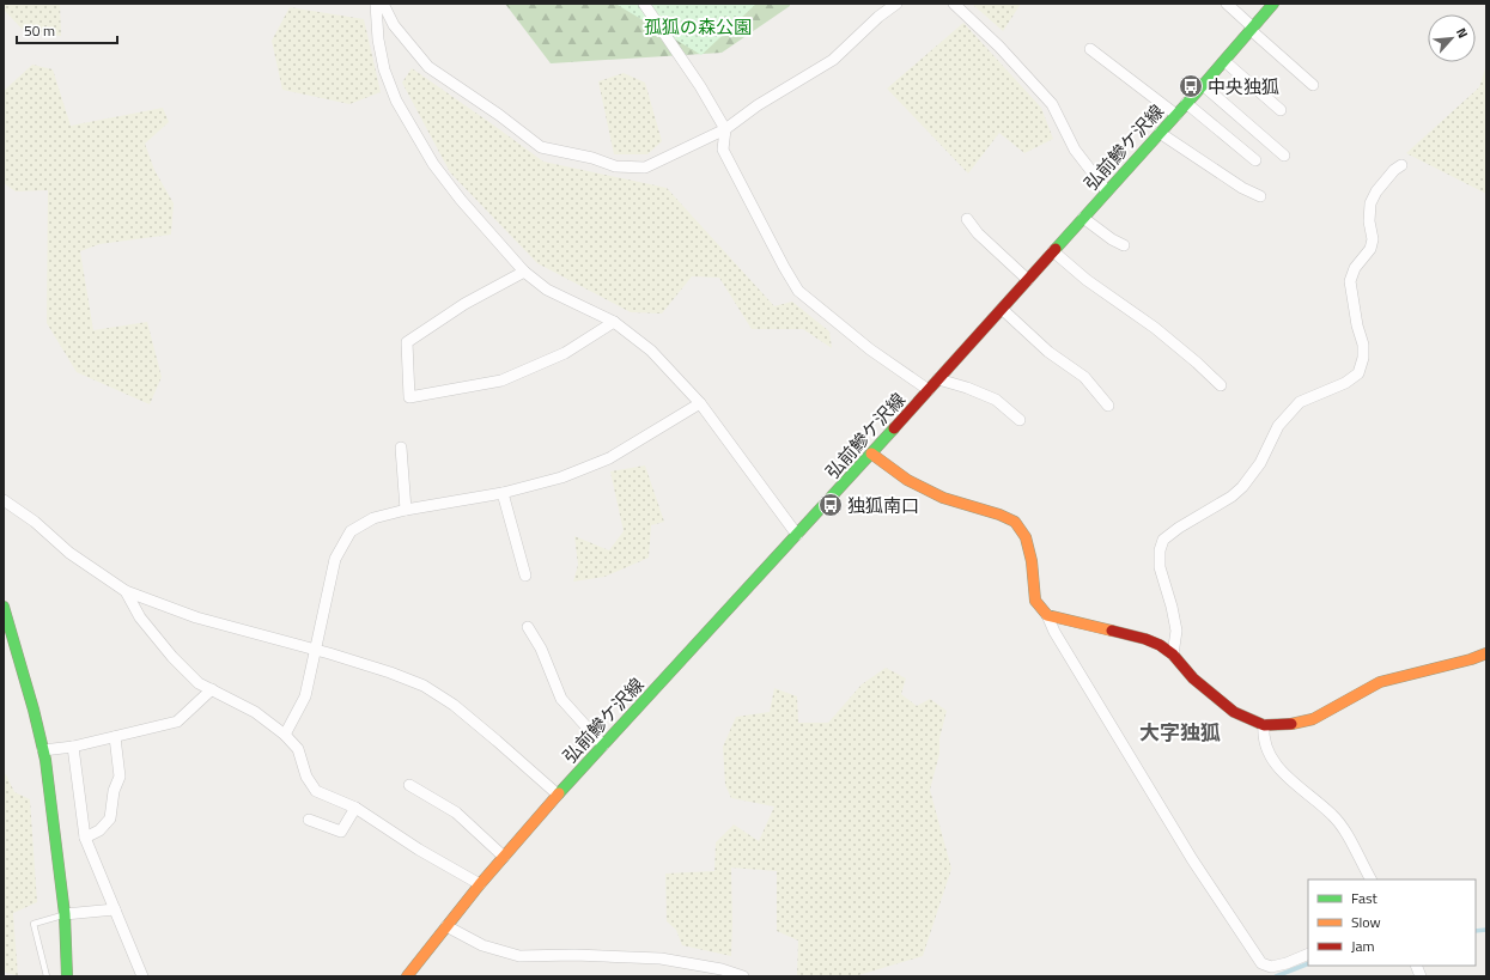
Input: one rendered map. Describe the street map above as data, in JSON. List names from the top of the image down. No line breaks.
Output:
{"streets":{"main road":["弘前鰺ケ沢線"]},"districts":["大字独狐"],"parks":["孤狐の森公園"],"places":{"bus stop":["中央独狐","独狐南口"]},"legend":["Fast","Slow","Jam"],"scale_bar":"50 m","north":"top right"}
